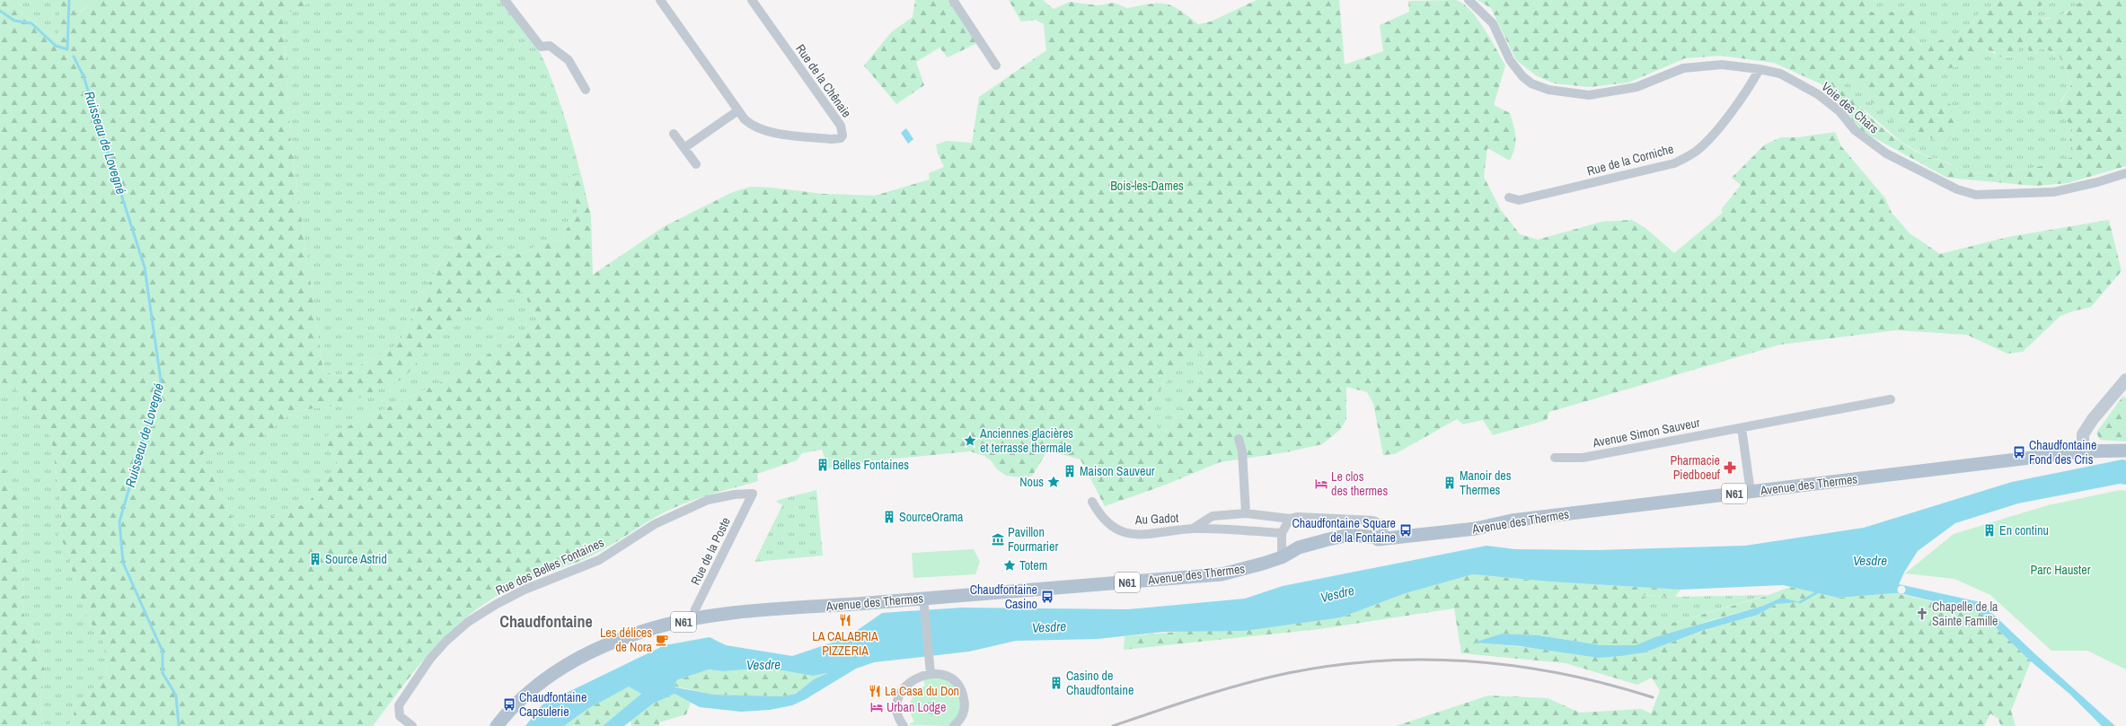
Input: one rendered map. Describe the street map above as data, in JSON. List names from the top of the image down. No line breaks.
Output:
{"streets":{"main road":["Avenue des Thermes","N61"],"street":["Rue de la Chênaie","Voie des Chars","Rue de la Corniche","Avenue Simon Sauveur","Au Gadot","Rue de la Poste","Rue des Belles Fontaines"]},"crossings":[["Voie des Chars","Rue de la Corniche"],["Avenue des Thermes","N61"],["Avenue des Thermes","Rue de la Poste"],["Rue de la Poste","Rue des Belles Fontaines"]],"districts":["Chaudfontaine"],"water":["Ruisseau de Lovegné","Vesdre"],"parks":["Bois-les-Dames","Parc Hauster"],"places":{"place":["Anciennes glacières et terrasse thermale","Nous","Totem"],"bus stop":["Chaudfontaine Fond des Cris","Chaudfontaine Square de la Fontaine","Chaudfontaine Casino","Chaudfontaine Capsulerie"],"building":["Belles Fontaines","Maison Sauveur","Manoir des Thermes","SourceOrama","En continu","Source Astrid","Casino de Chaudfontaine"],"pharmacy":["Pharmacie Piedboeuf"],"hotel":["Le clos des thermes","Urban Lodge"],"museum":["Pavillon Fourmarier"],"church":["Chapelle de la Sainte Famille"],"restaurant":["LA CALABRIA PIZZERIA","La Casa du Don"],"cafe":["Les délices de Nora"]}}
